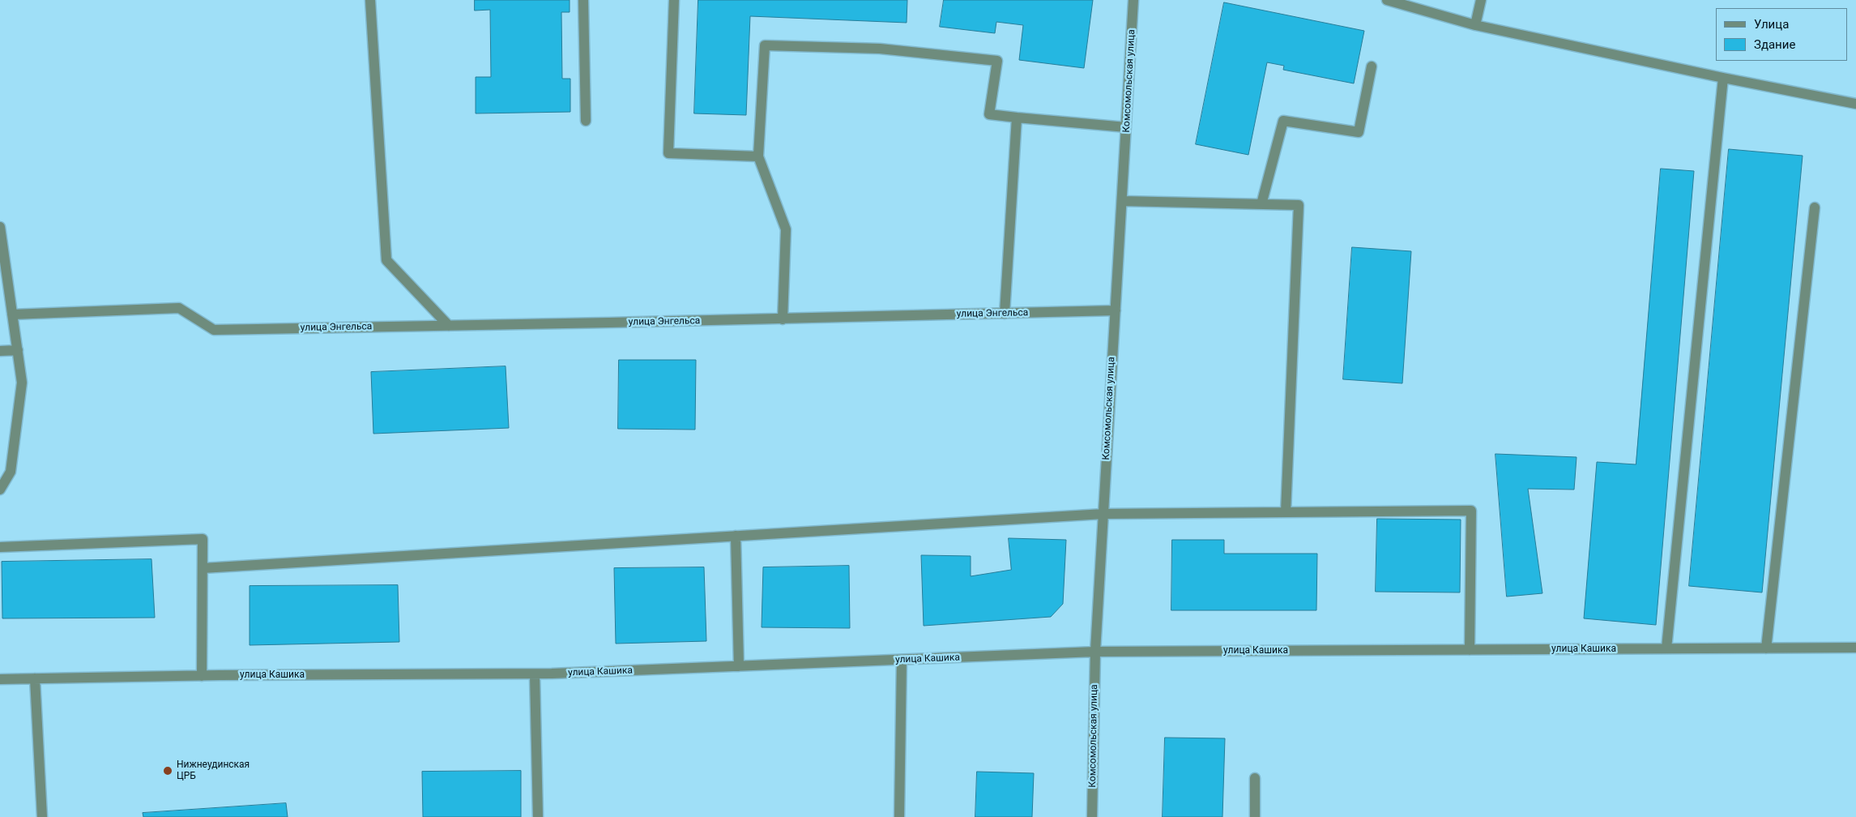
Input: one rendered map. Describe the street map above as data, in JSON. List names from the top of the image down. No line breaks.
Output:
{"streets":{"street":["Комсомольская улица","улица Энгельса","улица Кашика"]},"crossings":[["Комсомольская улица","улица Энгельса"],["Комсомольская улица","улица Кашика"]],"places":["Нижнеудинская ЦРБ"],"legend":["Улица","Здание"]}
